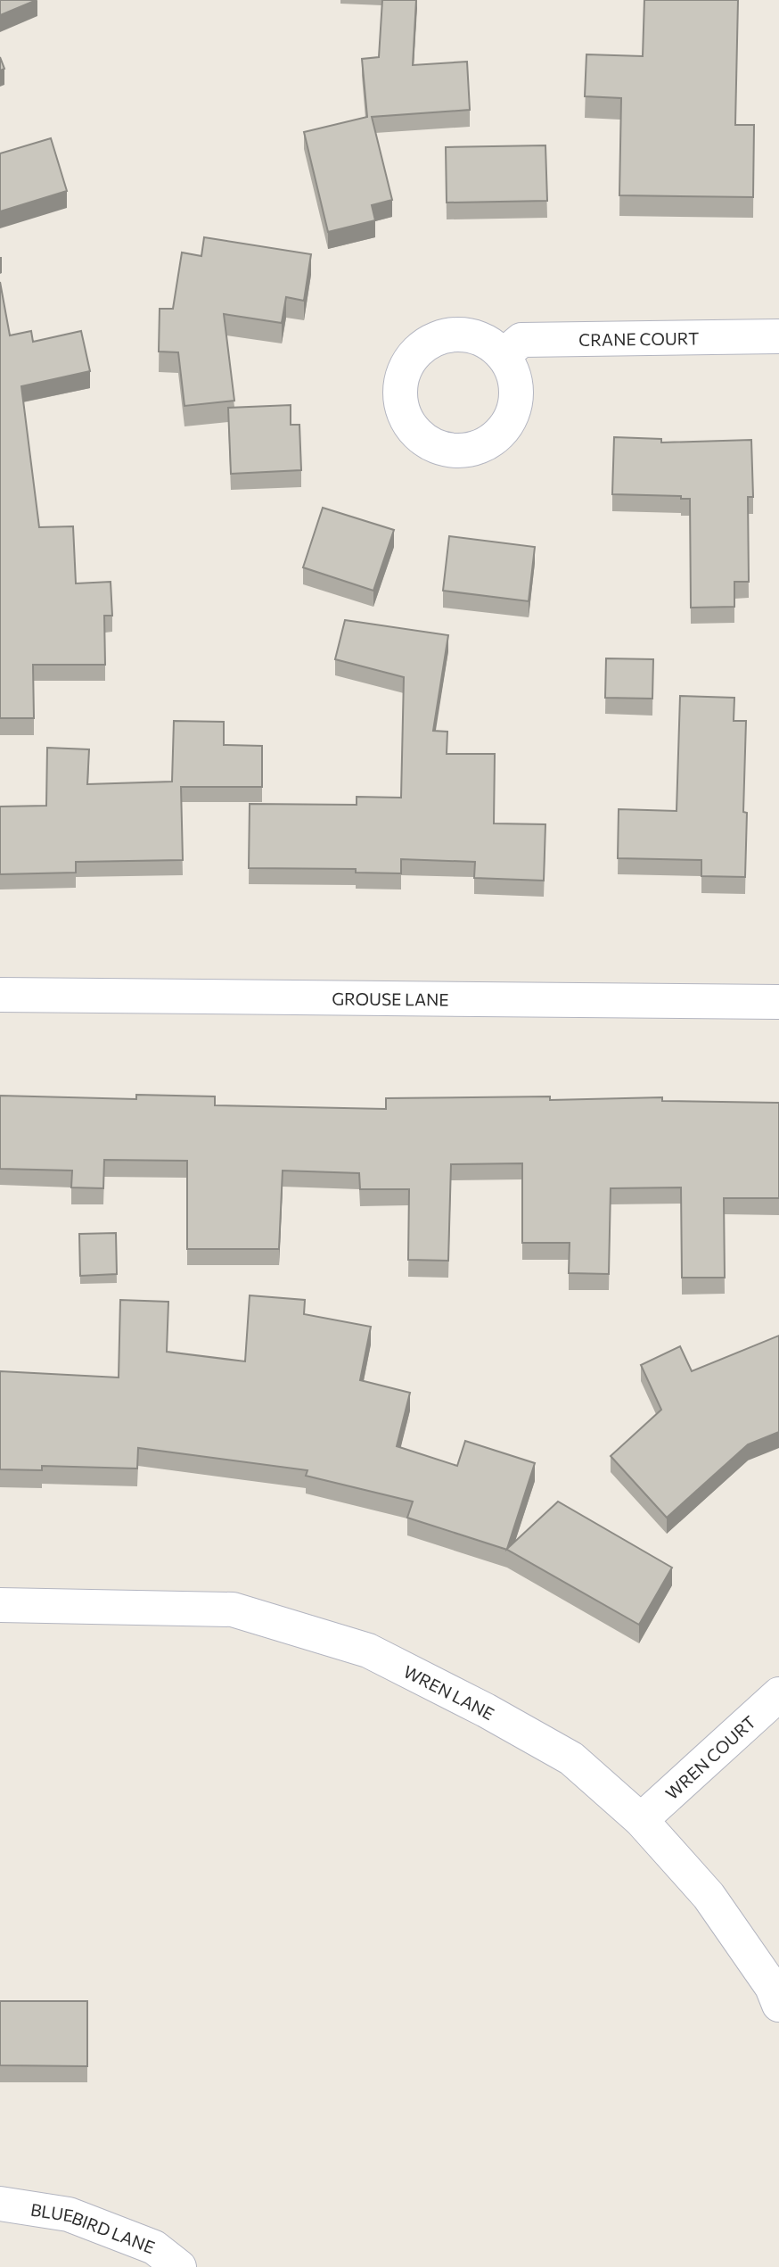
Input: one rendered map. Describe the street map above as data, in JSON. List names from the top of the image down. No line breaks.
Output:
{"streets":{"street":["CRANE COURT","GROUSE LANE","WREN LANE","WREN COURT","BLUEBIRD LANE"]},"crossings":[["WREN LANE","WREN COURT"]]}
